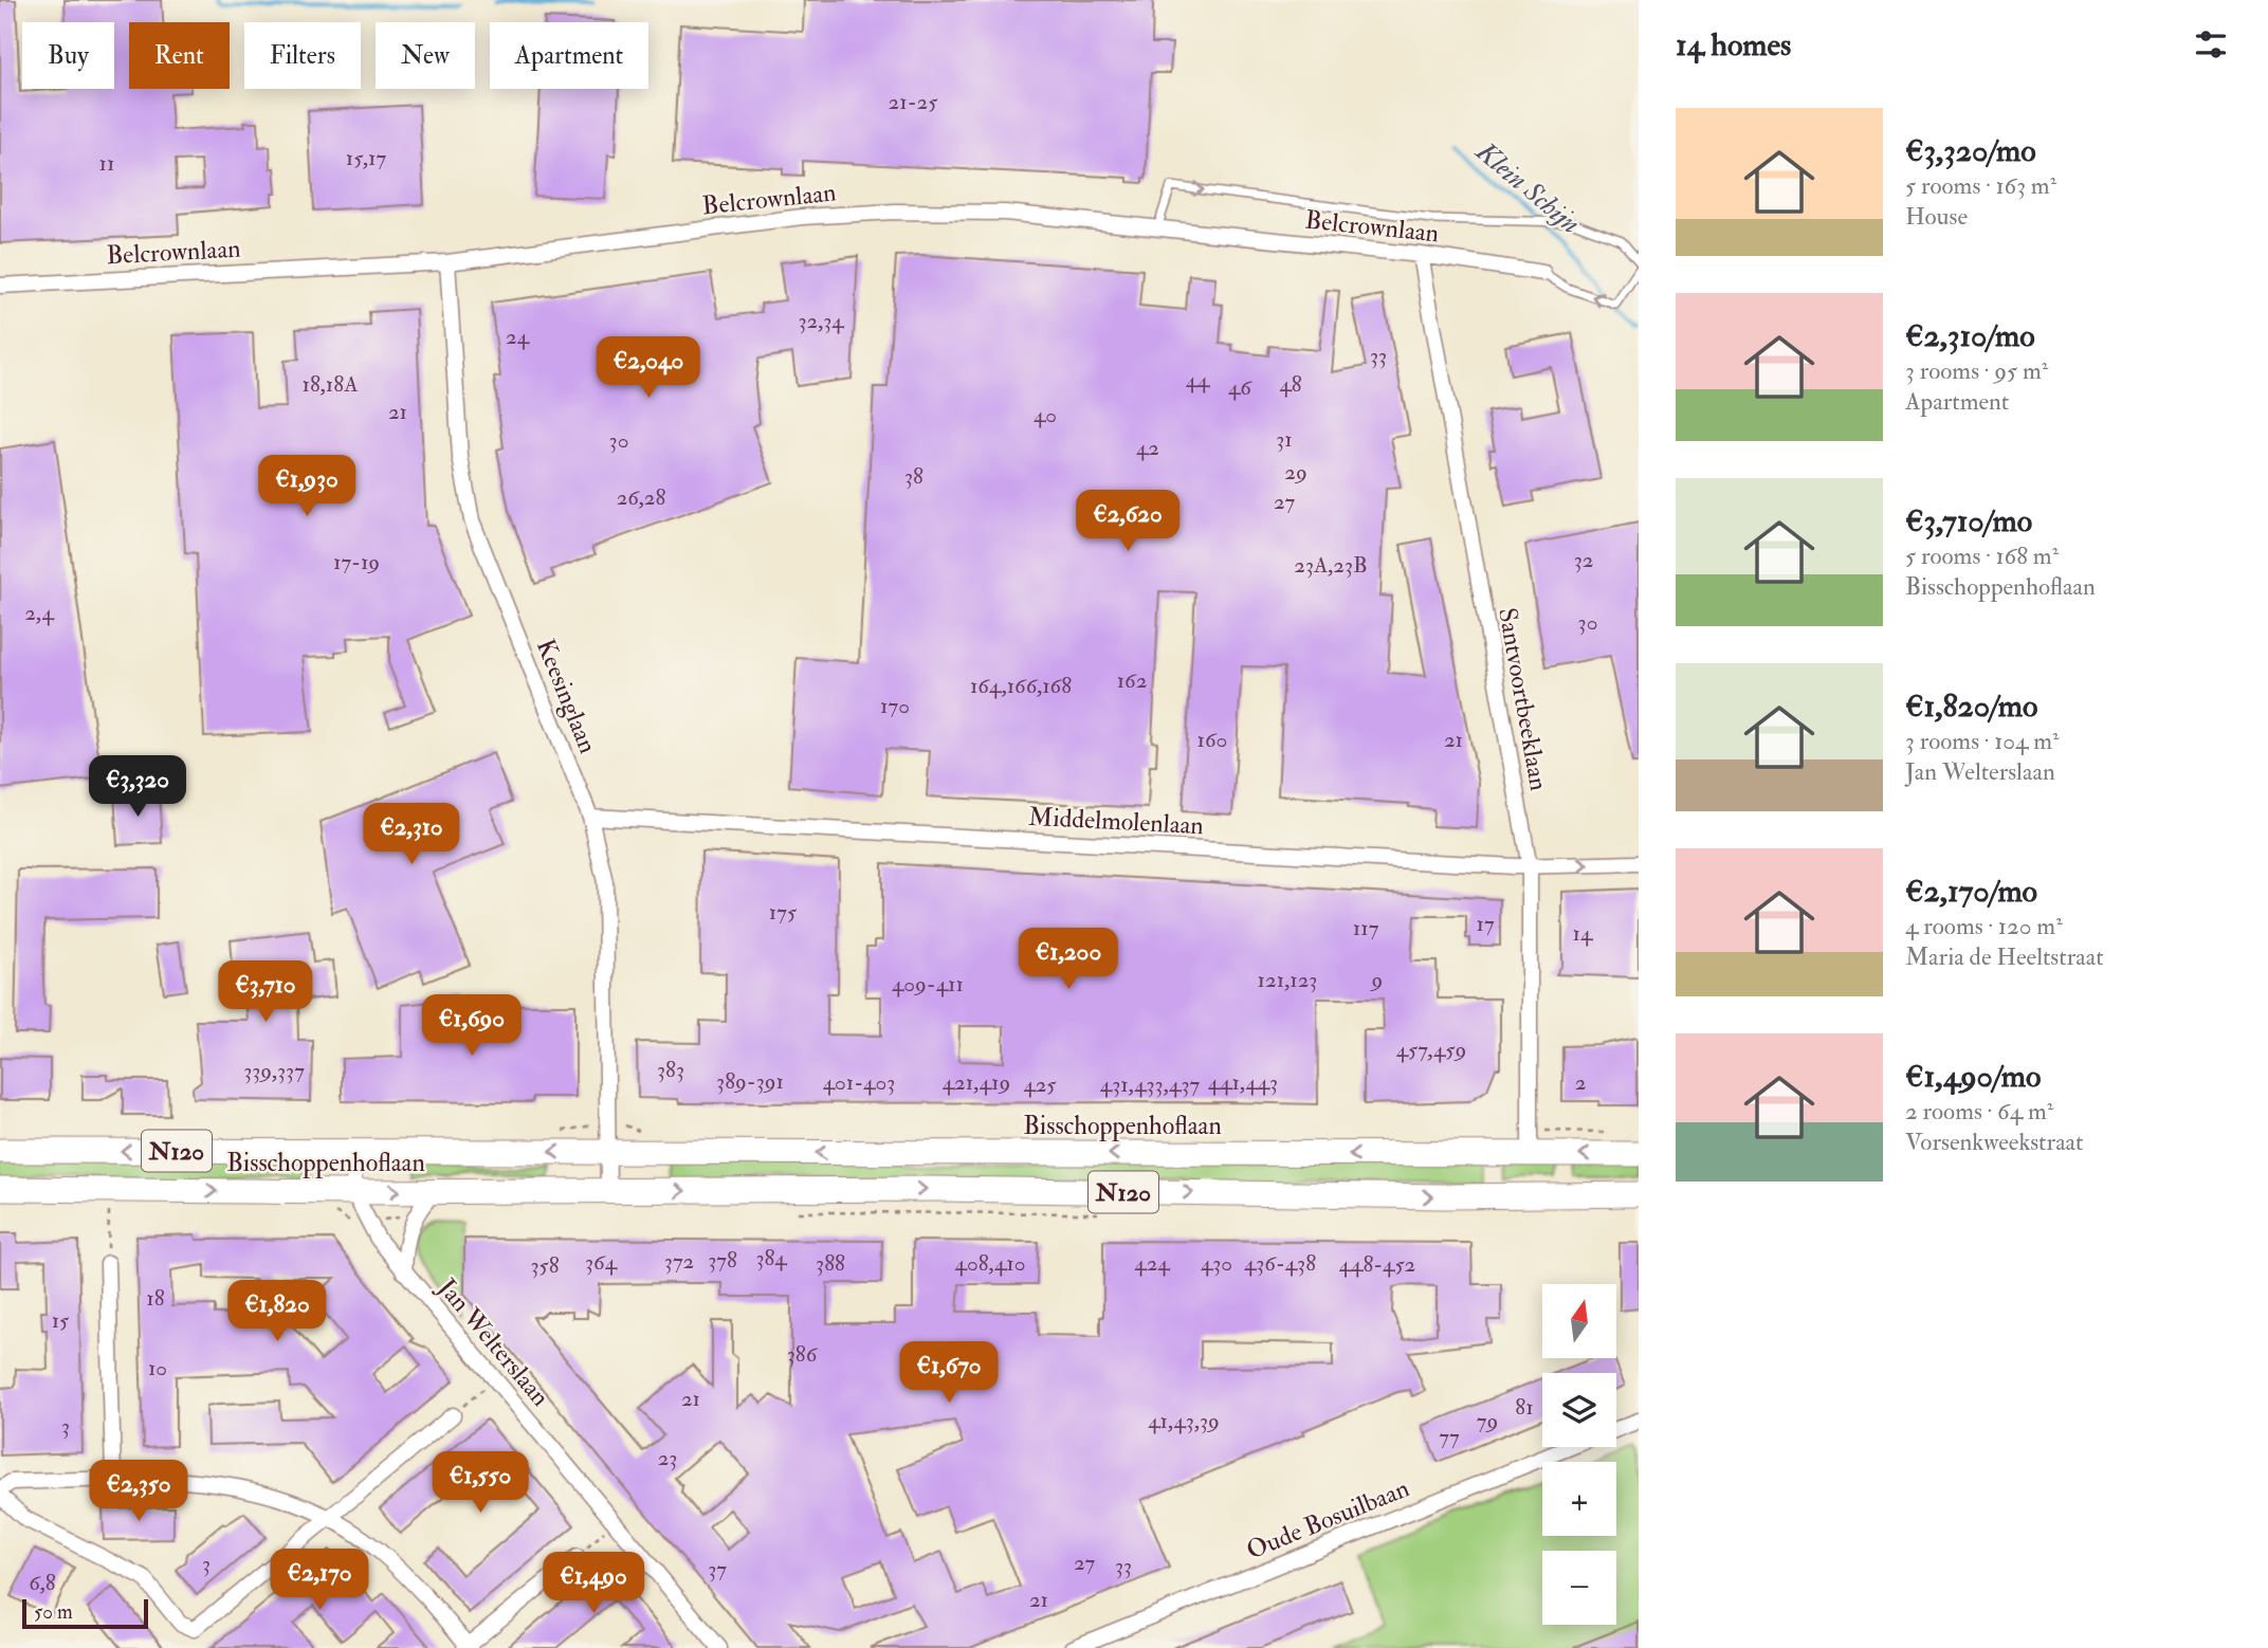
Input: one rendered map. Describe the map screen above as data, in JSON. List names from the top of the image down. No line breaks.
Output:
{"streets":{"main road":["Bisschoppenhoflaan","N120"],"street":["Belcrownlaan","Keesinglaan","Santvoortbeeklaan","Middelmolenlaan","Jan Welterslaan","Oude Bosuilbaan"]},"crossings":[["Belcrownlaan","Keesinglaan"],["Belcrownlaan","Santvoortbeeklaan"],["Keesinglaan","Middelmolenlaan"],["Keesinglaan","Bisschoppenhoflaan"],["Santvoortbeeklaan","Middelmolenlaan"],["Santvoortbeeklaan","Bisschoppenhoflaan"],["Bisschoppenhoflaan","Jan Welterslaan"]],"water":["Klein Schijn"],"house_numbers":["21-25","15,17","11","32,34","24","33","44","18,18A","48","46","21","40","31","30","42","29","38","26,28","27","32","17-19","23A,23B","2,4","30","162","164,166,168","170","160","21","175","17","117","14","121,123","9","409-411","457,459","383","339,337","389-391","401-403","421,419","441,443","2","425","431,433,437","384","378","372","364","388","408,410","424","430","436-438","448-452","358","18","15","386","10","21","81","41,43,39","79","3","77","23","27","3","33","37","6,8","21"],"scale_bar":"50 m","north":"top","page":{"heading":"14 homes","chip":["Buy","Rent","Filters","New","Apartment"],"list":[{"name":"€3,320/mo","note":"5 rooms · 163 m² · House"},{"name":"€2,310/mo","note":"3 rooms · 95 m² · Apartment"},{"name":"€3,710/mo","note":"5 rooms · 168 m² · Bisschoppenhoflaan"},{"name":"€1,820/mo","note":"3 rooms · 104 m² · Jan Welterslaan"},{"name":"€2,170/mo","note":"4 rooms · 120 m² · Maria de Heeltstraat"},{"name":"€1,490/mo","note":"2 rooms · 64 m² · Vorsenkweekstraat"}],"price":["€2,040","€1,930","€2,620","€3,320","€2,310","€1,200","€3,710","€1,690","€1,820","€1,670","€1,550","€2,350","€2,170","€1,490"],"map_buttons":["+","−"],"scale":"50 m"}}
